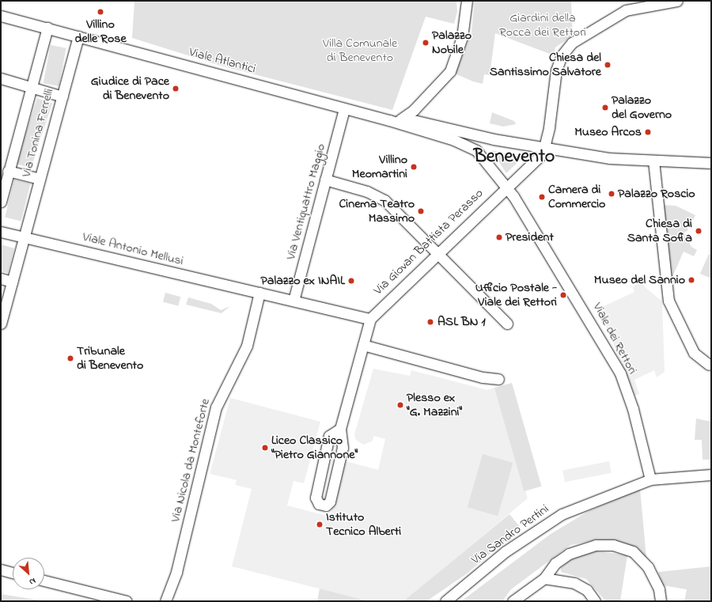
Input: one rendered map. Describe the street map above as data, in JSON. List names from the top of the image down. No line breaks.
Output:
{"streets":{"street":["Viale Atlantici","Via Tonina Ferrelli","Via Ventiquattro Maggio","Via Giovan Battista Perasso","Viale Antonio Mellusi","Viale dei Rettori","Via Nicola da Monteforte","Via Sandro Pertini"]},"crossings":[["Viale Atlantici","Via Tonina Ferrelli"],["Viale Atlantici","Via Ventiquattro Maggio"],["Viale Atlantici","Viale dei Rettori"],["Via Tonina Ferrelli","Viale Antonio Mellusi"],["Via Ventiquattro Maggio","Viale Antonio Mellusi"],["Via Giovan Battista Perasso","Viale Antonio Mellusi"],["Via Giovan Battista Perasso","Viale dei Rettori"],["Viale Antonio Mellusi","Via Nicola da Monteforte"],["Viale dei Rettori","Via Sandro Pertini"]],"districts":["Benevento"],"parks":["Giardini della Rocca dei Rettori","Villa Comunale di Benevento"],"places":["Villino delle Rose","Palazzo Nobile","Chiesa del Santissimo Salvatore","Giudice di Pace di Benevento","Palazzo del Governo","Museo Arcos","Villino Meomartini","Palazzo Roscio","Camera di Commercio","Cinema Teatro Massimo","Chiesa di Santa Sofia","President","Museo del Sannio","Palazzo ex INAIL","Ufficio Postale - Viale dei Rettori","ASL BN 1","Tribunale di Benevento","Plesso ex \"G. Mazzini\"","Liceo Classico \"Pietro Giannone\"","Istituto Tecnico Alberti"],"north":"bottom right"}
